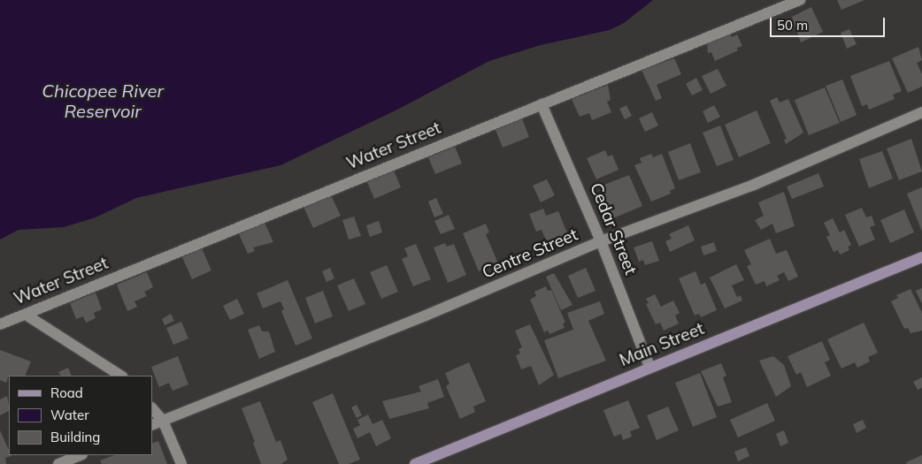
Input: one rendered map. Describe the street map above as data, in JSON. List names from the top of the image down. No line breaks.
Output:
{"streets":{"main road":["Main Street"],"street":["Water Street","Cedar Street","Centre Street"]},"crossings":[["Water Street","Cedar Street"],["Cedar Street","Centre Street"],["Cedar Street","Main Street"]],"water":["Chicopee River Reservoir"],"legend":["Road","Water","Building"],"scale_bar":"50 m"}
